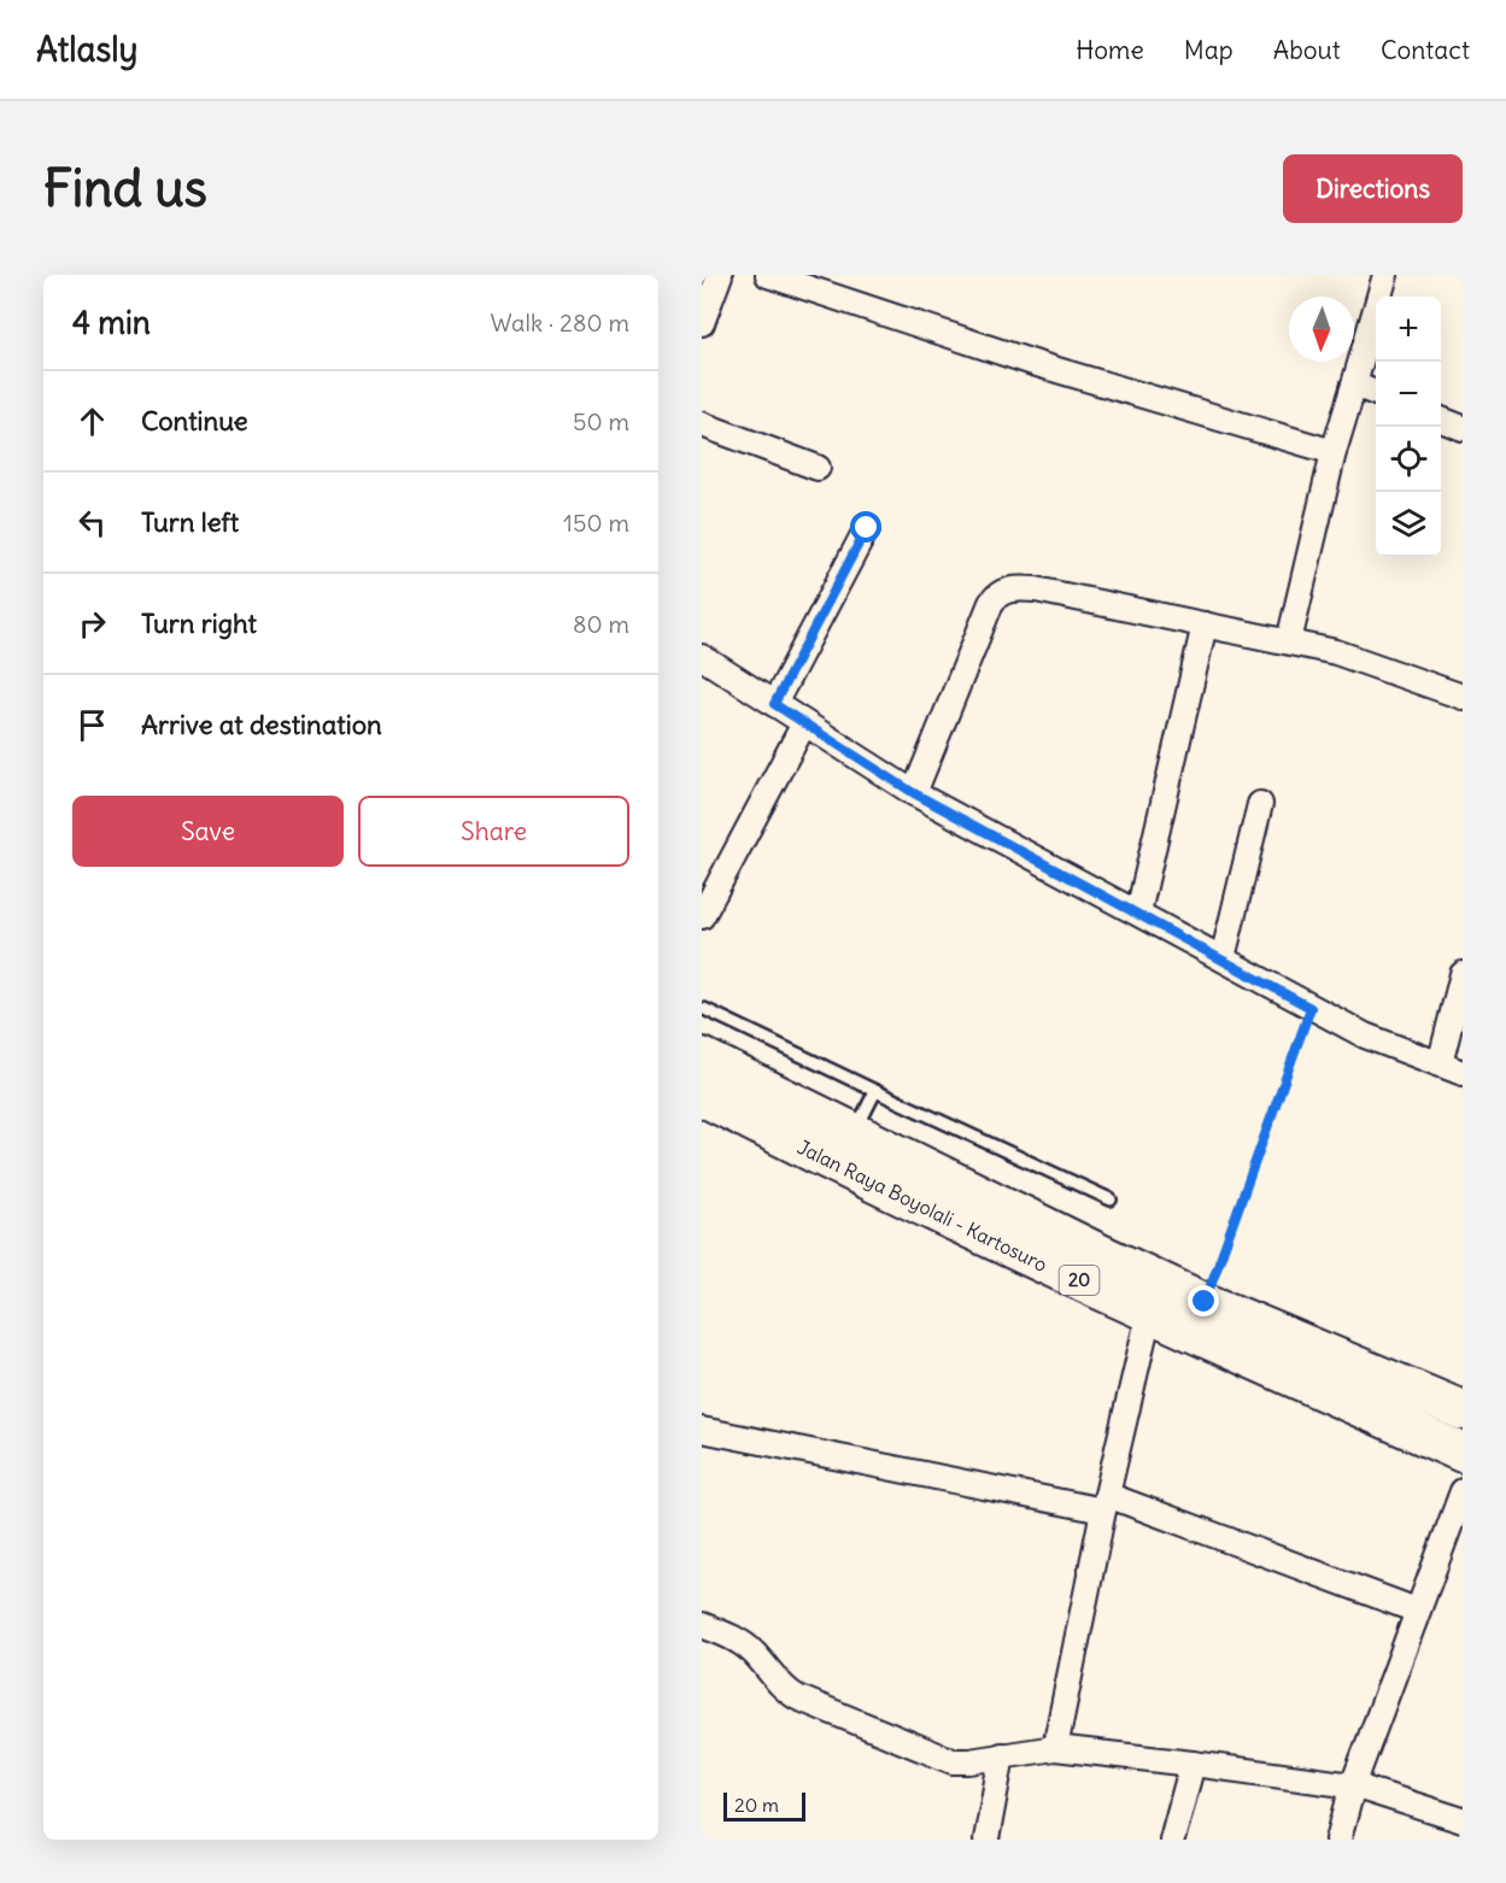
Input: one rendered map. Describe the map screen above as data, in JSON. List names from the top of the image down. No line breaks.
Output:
{"streets":{"highway":["Jalan Raya Boyolali - Kartosuro","20"]},"scale_bar":"20 m","north":"bottom","page":{"header":"Atlasly","nav":["Home","Map","About","Contact"],"buttons":["Directions",["Save","Share"]],"title":"Find us","heading":["4 min","Walk · 280 m"],"map_buttons":["+","−"],"list":[["Continue","50 m"],["Turn left","150 m"],["Turn right","80 m"],"Arrive at destination"],"scale":"20 m"}}
